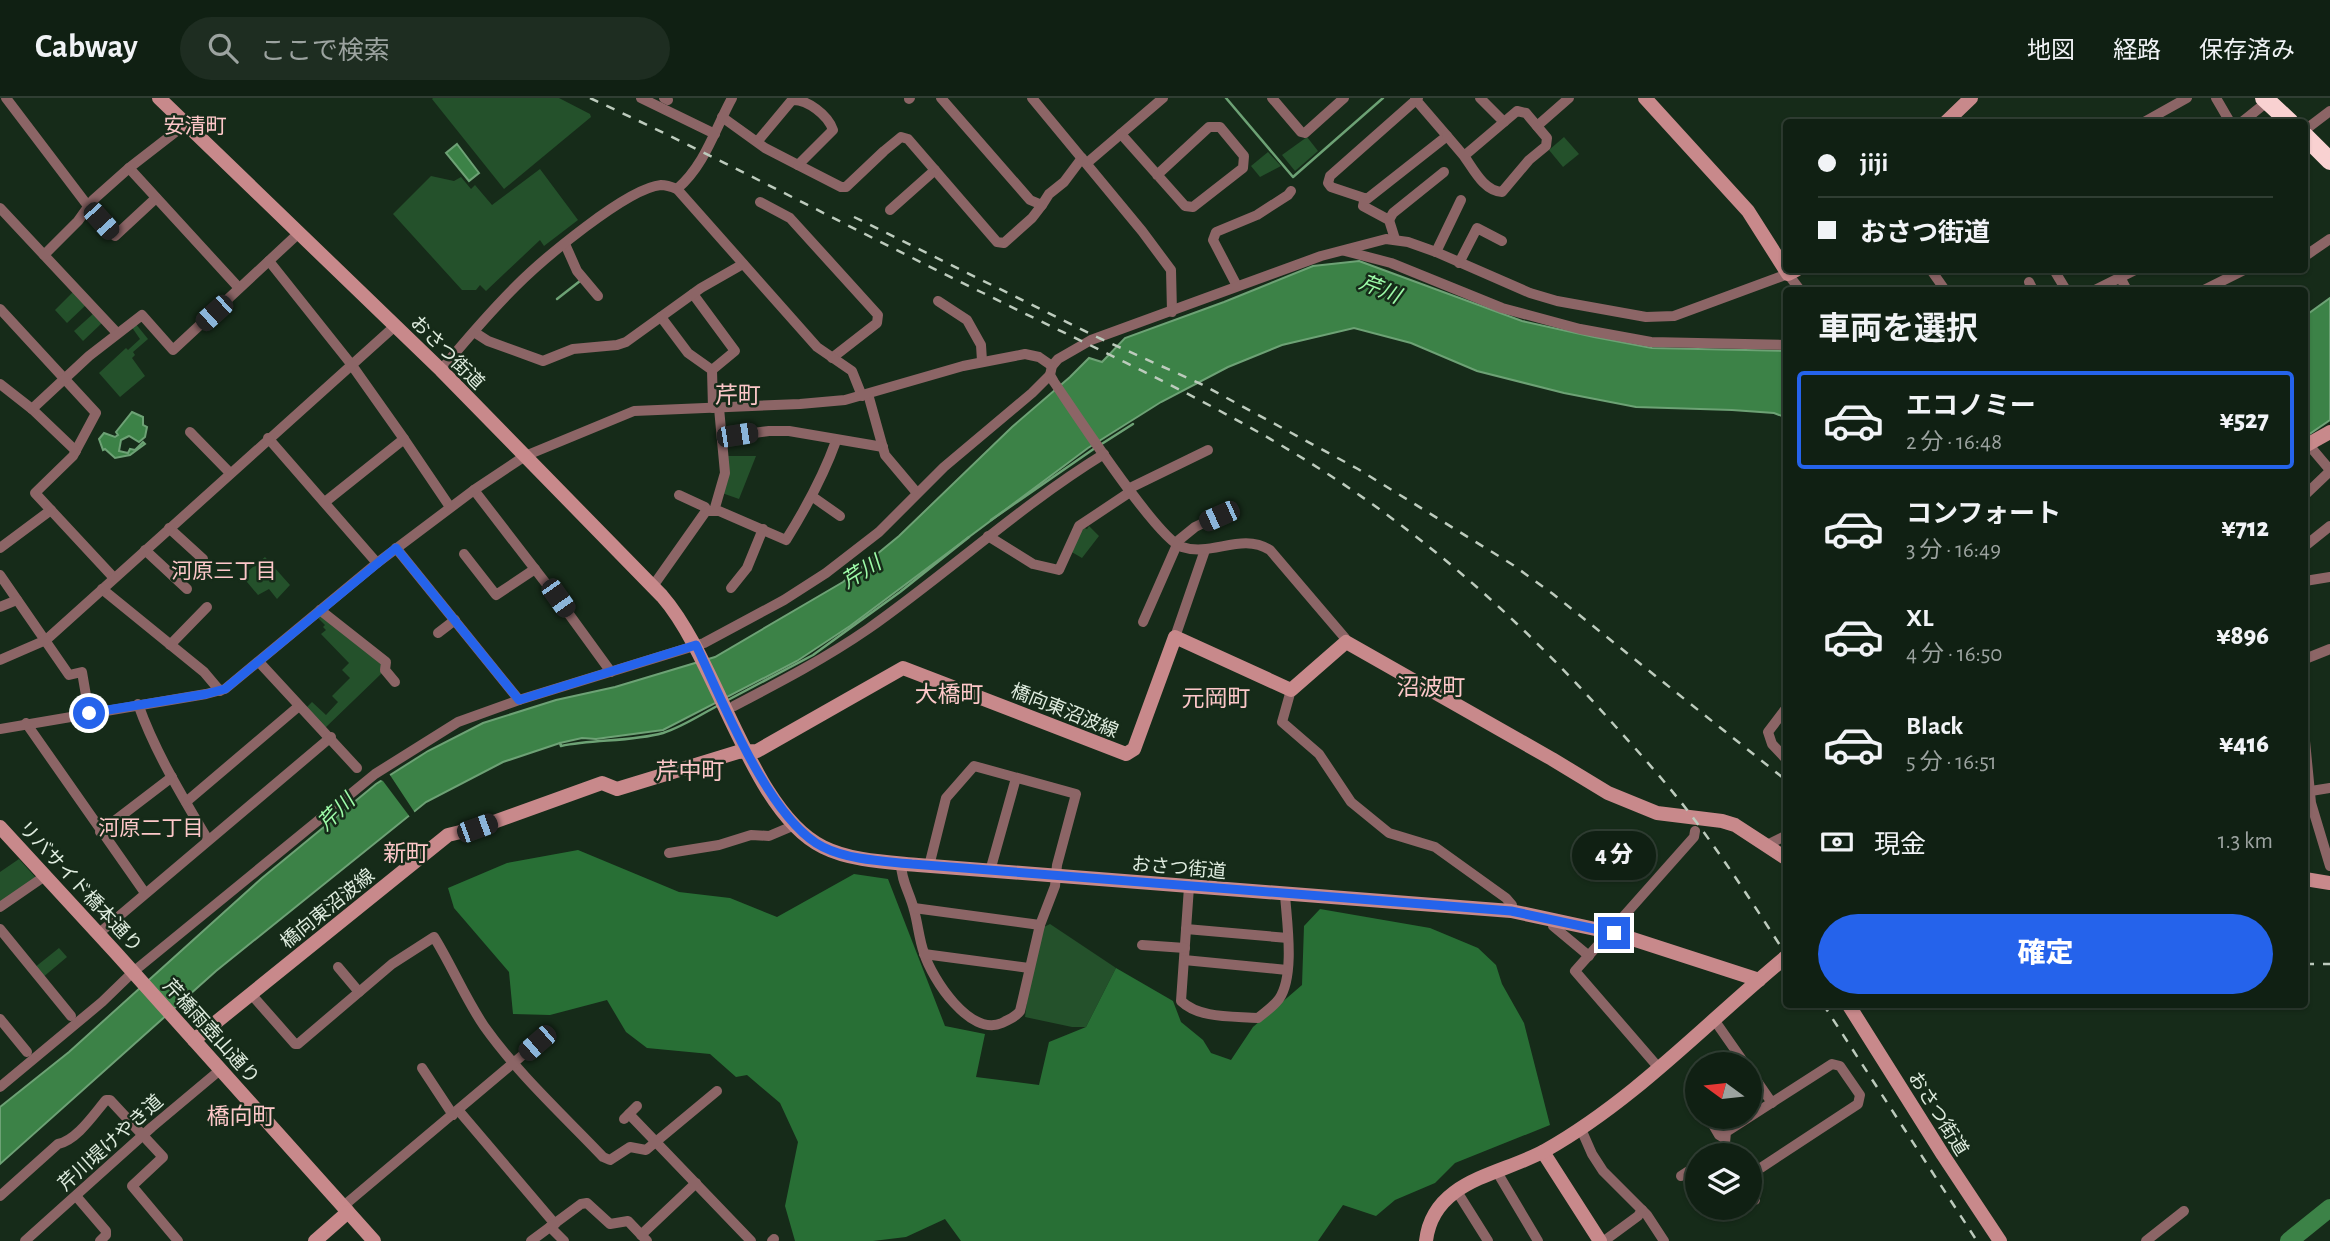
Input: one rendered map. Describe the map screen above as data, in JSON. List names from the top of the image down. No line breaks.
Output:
{"streets":{"street":["おさつ街道","橋向東沼波線","リバサイド橋本通り","芹橋雨壺山通り","芹川堤けやき道"]},"crossings":[["おさつ街道","橋向東沼波線"],["橋向東沼波線","芹橋雨壺山通り"],["リバサイド橋本通り","芹橋雨壺山通り"],["芹橋雨壺山通り","芹川堤けやき道"]],"districts":["安清町","芹町","河原三丁目","沼波町","大橋町","元岡町","芹中町","河原二丁目","新町","橋向町"],"water":["芹川"],"north":"left","page":{"header":"Cabway","search":"ここで検索","nav":["地図","経路","保存済み"],"banner":["jiji","おさつ街道"],"heading":"車両を選択","list":[{"name":"エコノミー","note":"2 分 · 16:48","value":"¥527"},{"name":"コンフォート","note":"3 分 · 16:49","value":"¥712"},{"name":"XL","note":"4 分 · 16:50","value":"¥896"},{"name":"Black","note":"5 分 · 16:51","value":"¥416"}],"pay":["現金","1.3 km"],"bubble":"4 分","buttons":"確定"}}
